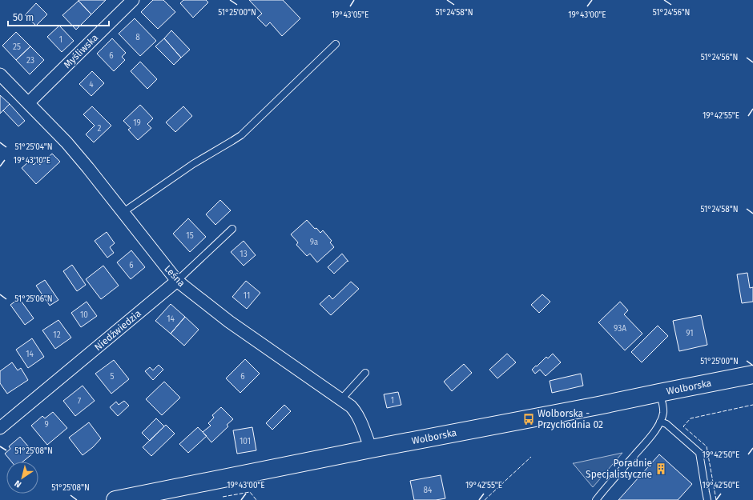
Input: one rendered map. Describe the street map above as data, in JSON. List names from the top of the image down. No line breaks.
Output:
{"streets":{"main road":["Wolborska"],"street":["Myśliwska","Leśna","Niedźwiedzia"]},"crossings":[["Myśliwska","Leśna"],["Leśna","Niedźwiedzia"],["Leśna","Wolborska"]],"places":{"bus stop":["Wolborska - Przychodnia 02"],"building":["Poradnie Specjalistyczne"]},"house_numbers":["8","1","25","6","23","4","19","2","15","9a","13","6","11","10","14","93A","91","12","14","5","6","1","7","9","101","84"],"scale_bar":"50 m","north":"bottom left","coordinates":["51°25'00\"N","51°24'58\"N","51°24'56\"N","19°43'05\"E","19°43'00\"E","19°42'55\"E","51°25'04\"N","19°43'10\"E","51°25'06\"N","51°25'08\"N","19°42'50\"E"]}
